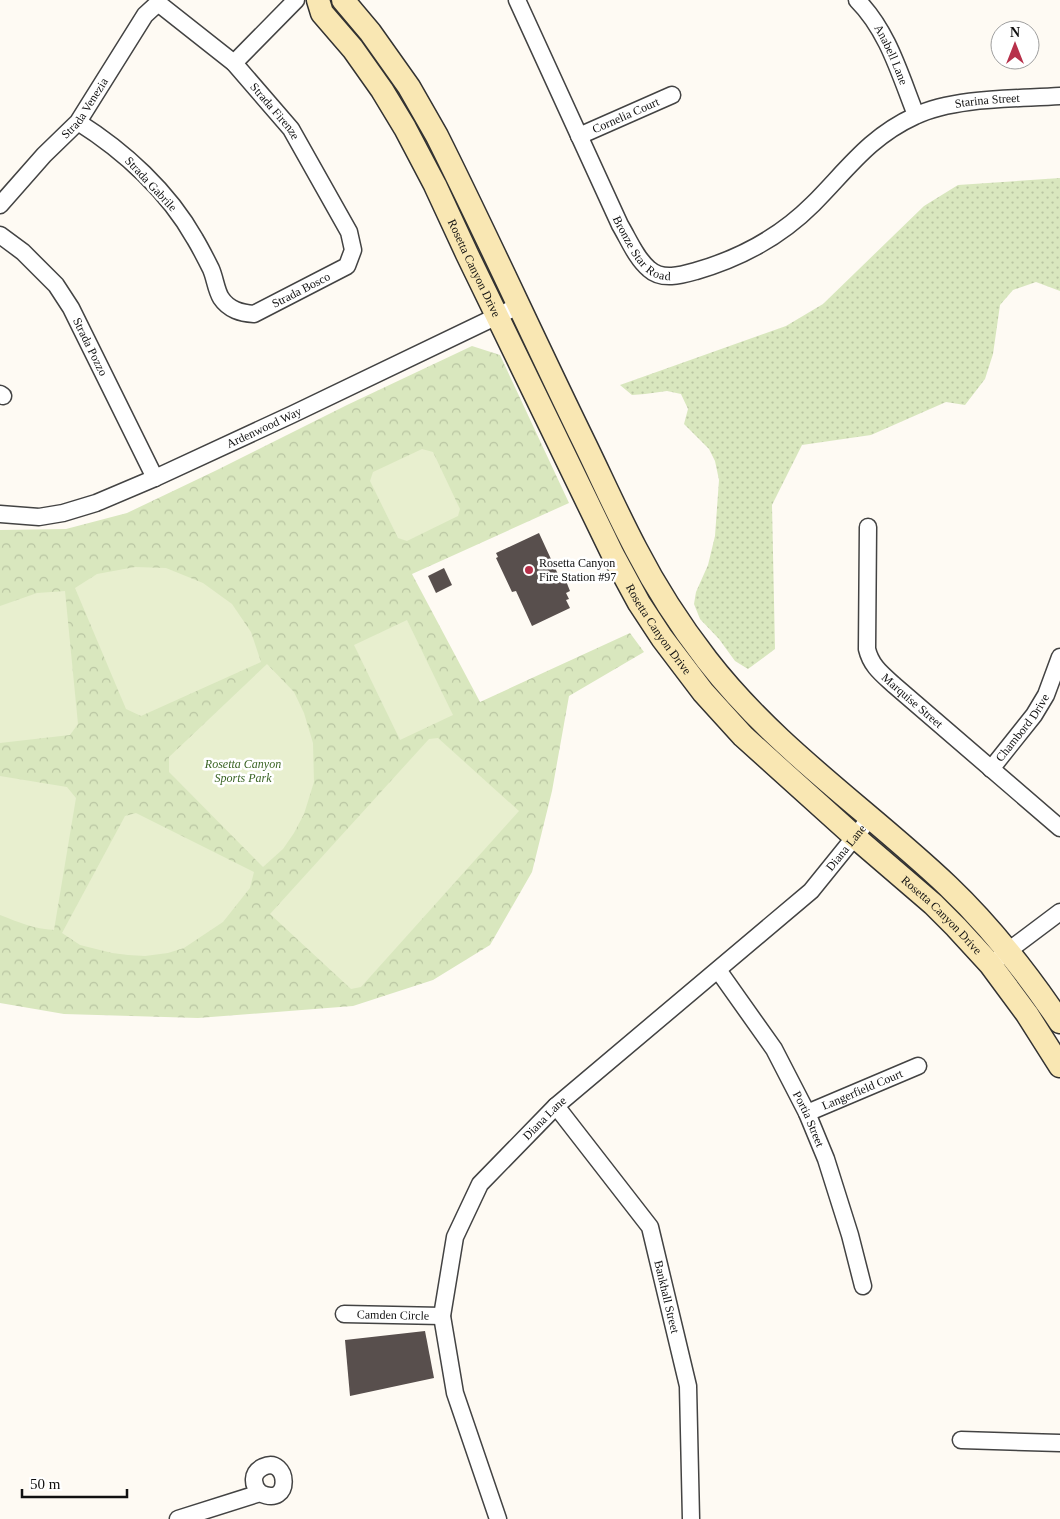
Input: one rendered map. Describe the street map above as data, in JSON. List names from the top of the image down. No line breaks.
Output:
{"streets":{"street":["Anabell Lane","Starina Street","Strada Venezia","Strada Firenze","Cornelia Court","Strada Gabrile","Bronze Star Road","Rosetta Canyon Drive","Strada Bosco","Strada Pozzo","Ardenwood Way","Marquise Street","Chambord Drive","Diana Lane","Langerfield Court","Portia Street","Bankhall Street","Camden Circle"]},"crossings":[["Anabell Lane","Starina Street"],["Anabell Lane","Bronze Star Road"],["Starina Street","Bronze Star Road"],["Strada Venezia","Strada Firenze"],["Strada Venezia","Strada Gabrile"],["Strada Firenze","Strada Bosco"],["Cornelia Court","Bronze Star Road"],["Strada Gabrile","Strada Bosco"],["Rosetta Canyon Drive","Ardenwood Way"],["Rosetta Canyon Drive","Diana Lane"],["Strada Pozzo","Ardenwood Way"],["Marquise Street","Chambord Drive"],["Diana Lane","Portia Street"],["Diana Lane","Bankhall Street"],["Diana Lane","Camden Circle"],["Langerfield Court","Portia Street"]],"parks":["Rosetta Canyon Sports Park"],"places":["Rosetta Canyon Fire Station #97"],"scale_bar":"50 m","north":"top"}
